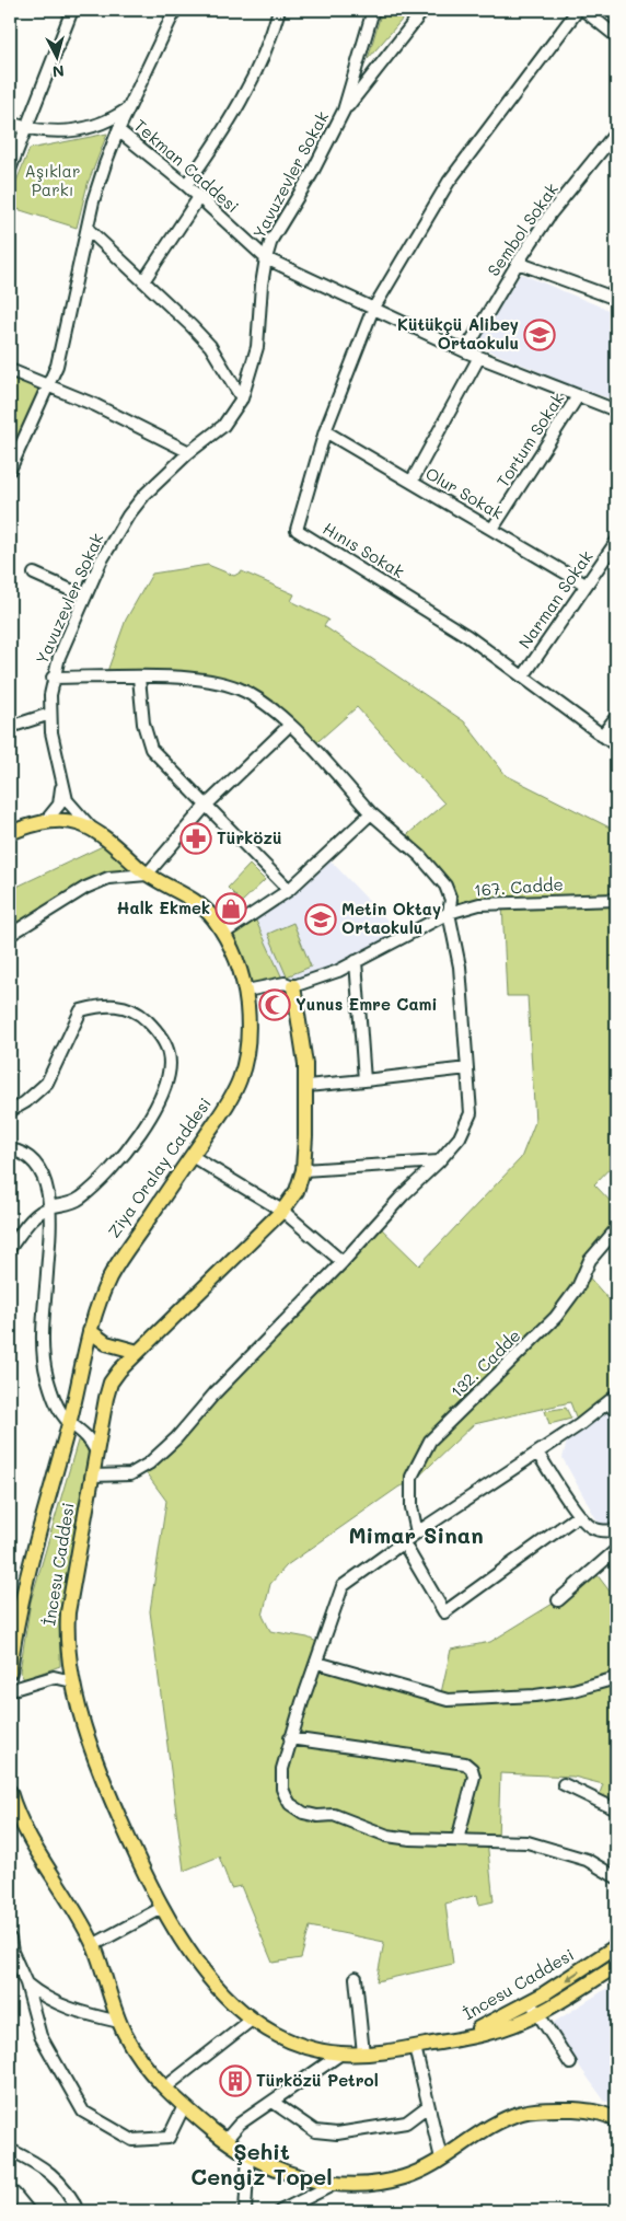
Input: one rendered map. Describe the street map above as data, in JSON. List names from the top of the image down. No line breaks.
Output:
{"streets":{"main road":["Ziya Oralay Caddesi","İncesu Caddesi"],"street":["Tekman Caddesi","Yavuzevler Sokak","Sembol Sokak","Tortum Sokak","Olur Sokak","Hınıs Sokak","Narman Sokak","167. Cadde","132. Cadde"]},"crossings":[["Tekman Caddesi","Yavuzevler Sokak"],["Tekman Caddesi","Sembol Sokak"],["Tekman Caddesi","Tortum Sokak"],["Tekman Caddesi","Hınıs Sokak"],["Tortum Sokak","Olur Sokak"],["Olur Sokak","Hınıs Sokak"],["Olur Sokak","Narman Sokak"],["Hınıs Sokak","Narman Sokak"],["167. Cadde","Ziya Oralay Caddesi"],["167. Cadde","İncesu Caddesi"]],"districts":["Mimar Sinan","Şehit Cengiz Topel"],"parks":["Aşıklar Parkı"],"places":{"school or university":["Kütükçü Alibey Ortaokulu","Metin Oktay Ortaokulu"],"pharmacy":["Türközü"],"shop":["Halk Ekmek"],"mosque":["Yunus Emre Cami"],"building":["Türközü Petrol"]},"north":"bottom"}
